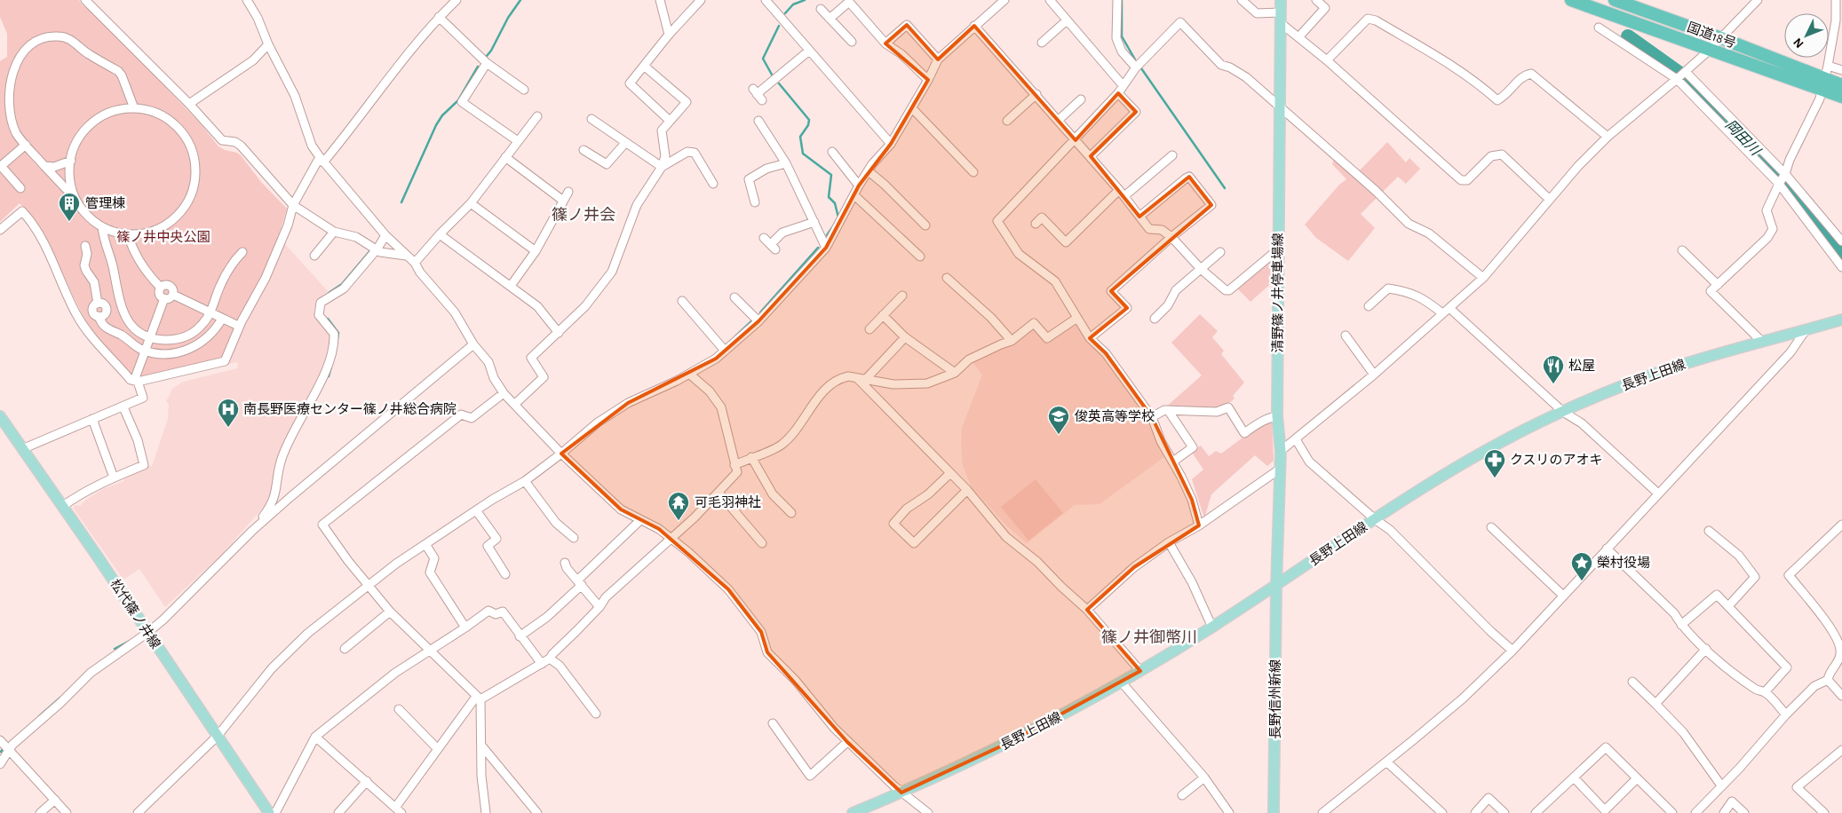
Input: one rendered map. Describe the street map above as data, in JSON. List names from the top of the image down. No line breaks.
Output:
{"streets":{"highway":["国道18号"],"main road":["清野篠ノ井停車場線","長野上田線","松代篠ノ井線","長野信州新線"]},"crossings":[["清野篠ノ井停車場線","長野上田線"],["清野篠ノ井停車場線","長野信州新線"],["長野上田線","長野信州新線"]],"districts":["篠ノ井会","篠ノ井御幣川"],"water":["岡田川"],"parks":["篠ノ井中央公園"],"places":{"building":["管理棟"],"restaurant":["松屋"],"hospital":["南長野医療センター篠ノ井総合病院"],"school or university":["俊英高等学校"],"pharmacy":["クスリのアオキ"],"temple":["可毛羽神社"],"place":["榮村役場"]},"north":"bottom left"}
